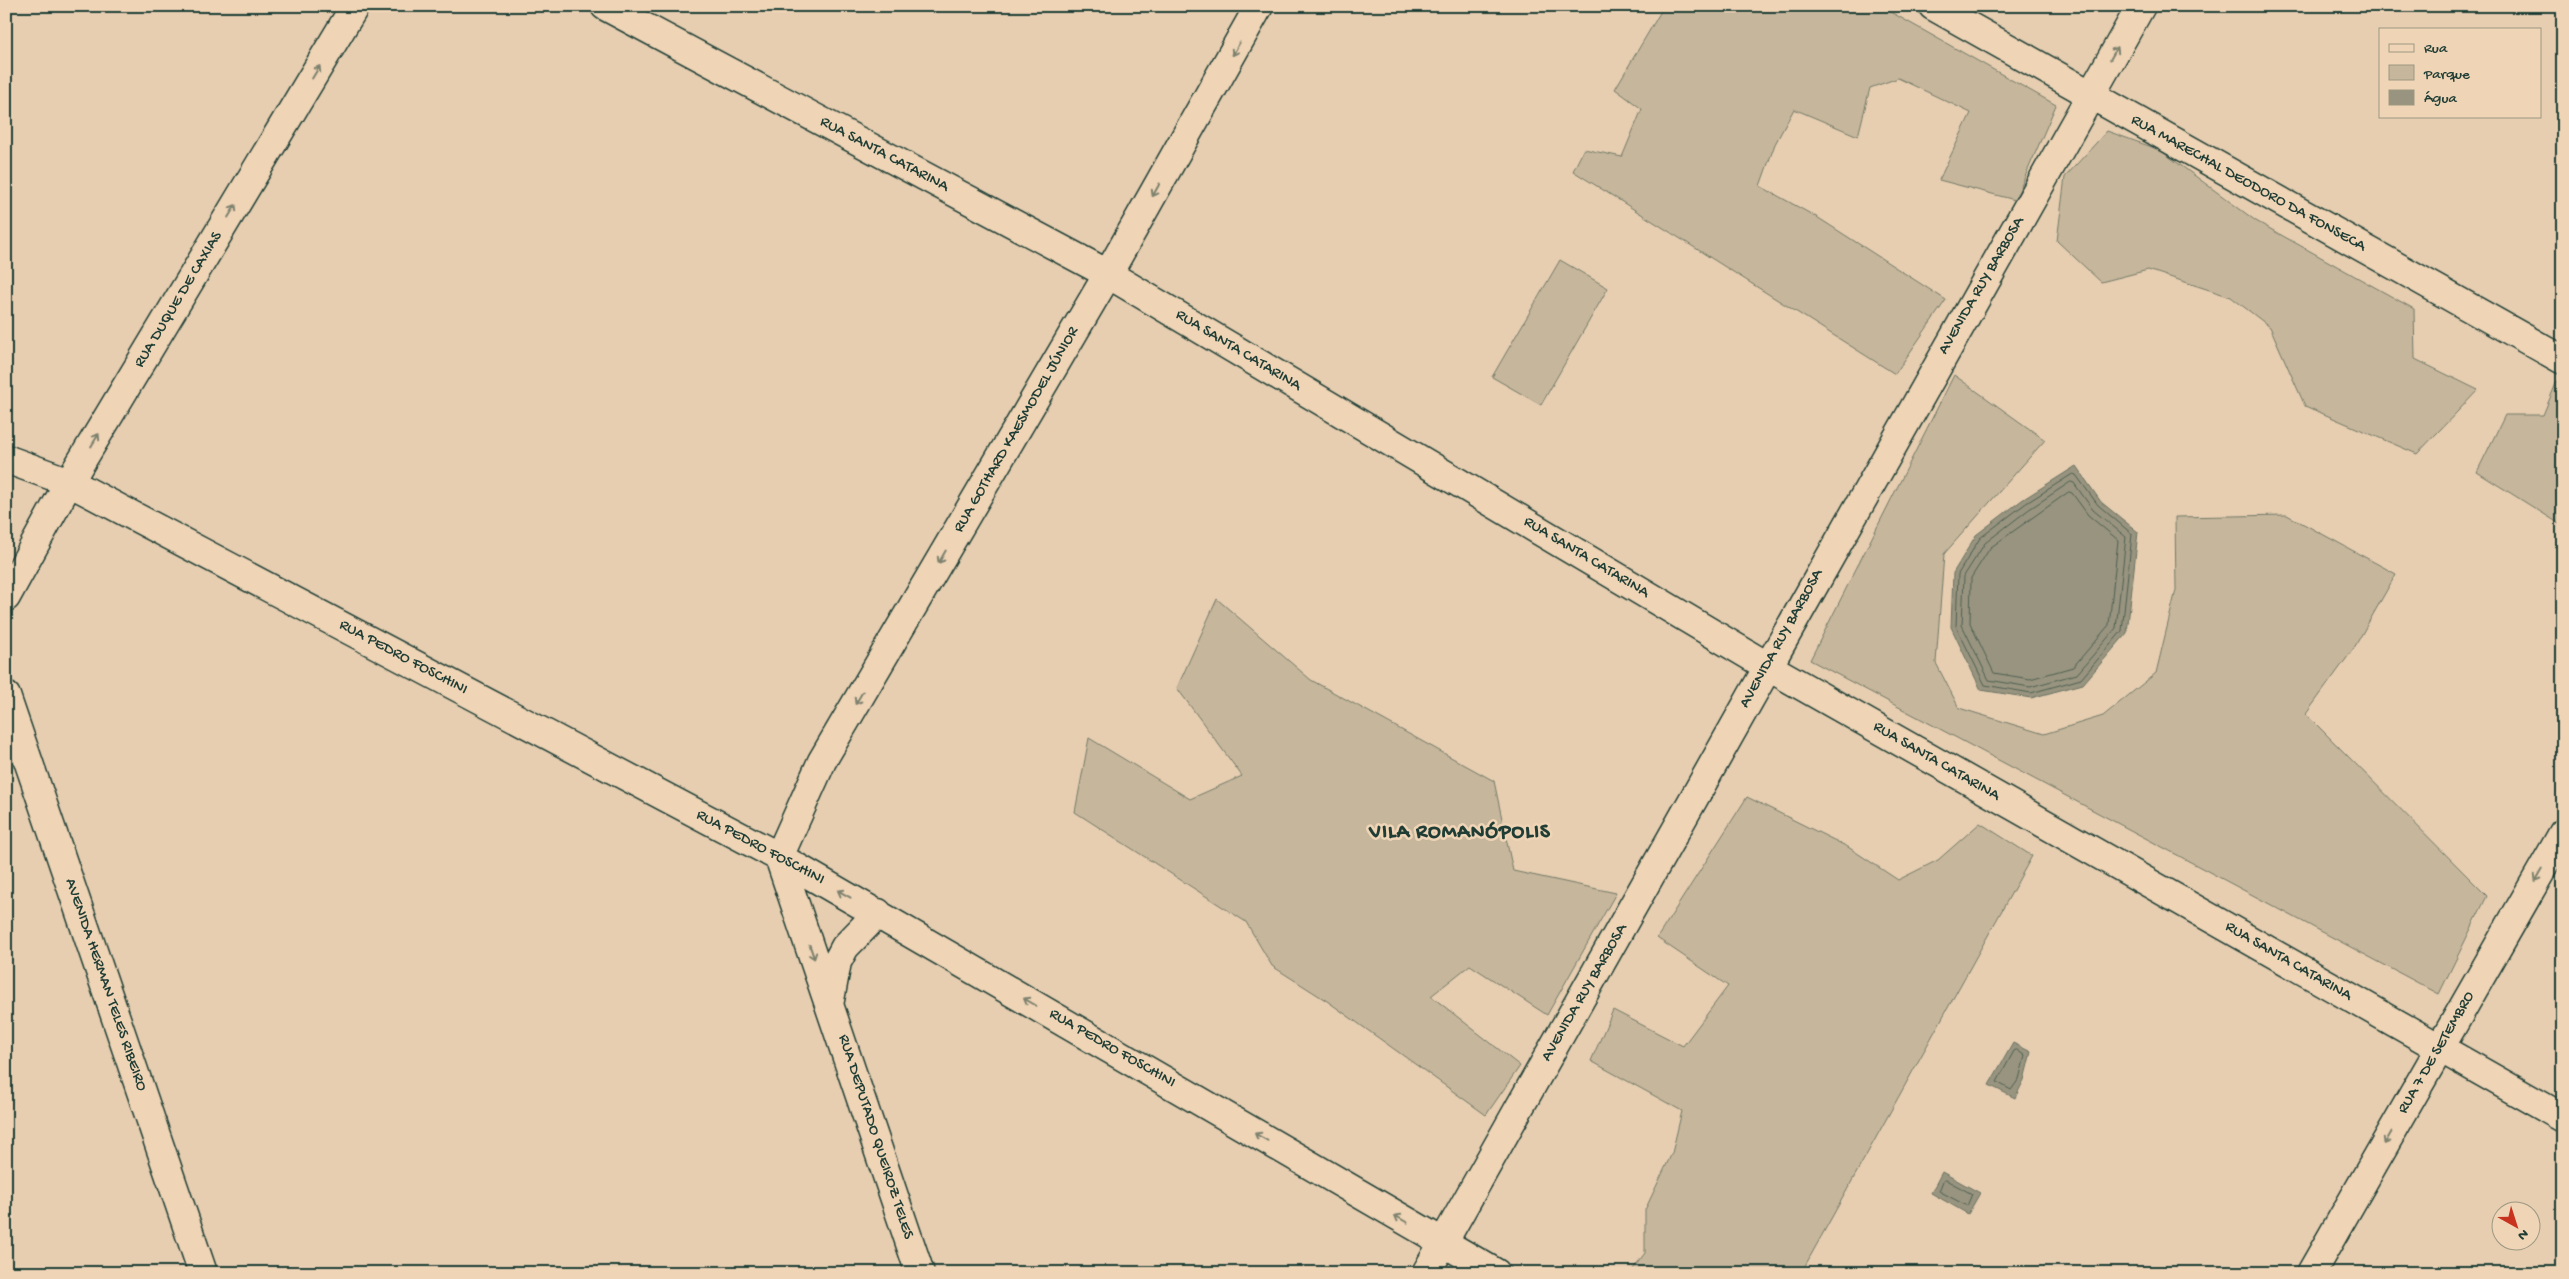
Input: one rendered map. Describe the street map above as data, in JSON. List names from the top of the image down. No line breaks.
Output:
{"streets":{"street":["RUA SANTA CATARINA","RUA MARECHAL DEODORO DA FONSECA","AVENIDA RUY BARBOSA","RUA DUQUE DE CAXIAS","RUA GOTHARD KAESMODEL JÚNIOR","RUA PEDRO FOSCHINI","AVENIDA HERMAN TELES RIBEIRO","RUA 7 DE SETEMBRO","RUA DEPUTADO QUEIROZ TELES"]},"crossings":[["RUA SANTA CATARINA","AVENIDA RUY BARBOSA"],["RUA SANTA CATARINA","RUA GOTHARD KAESMODEL JÚNIOR"],["RUA SANTA CATARINA","RUA 7 DE SETEMBRO"],["RUA MARECHAL DEODORO DA FONSECA","AVENIDA RUY BARBOSA"],["AVENIDA RUY BARBOSA","RUA PEDRO FOSCHINI"],["RUA DUQUE DE CAXIAS","RUA PEDRO FOSCHINI"],["RUA GOTHARD KAESMODEL JÚNIOR","RUA PEDRO FOSCHINI"],["RUA GOTHARD KAESMODEL JÚNIOR","RUA DEPUTADO QUEIROZ TELES"],["RUA PEDRO FOSCHINI","RUA DEPUTADO QUEIROZ TELES"]],"one_way":["RUA DUQUE DE CAXIAS","RUA GOTHARD KAESMODEL JÚNIOR","RUA PEDRO FOSCHINI","RUA 7 DE SETEMBRO"],"districts":["VILA ROMANÓPOLIS"],"legend":["Rua","Parque","Água"],"north":"bottom right"}
